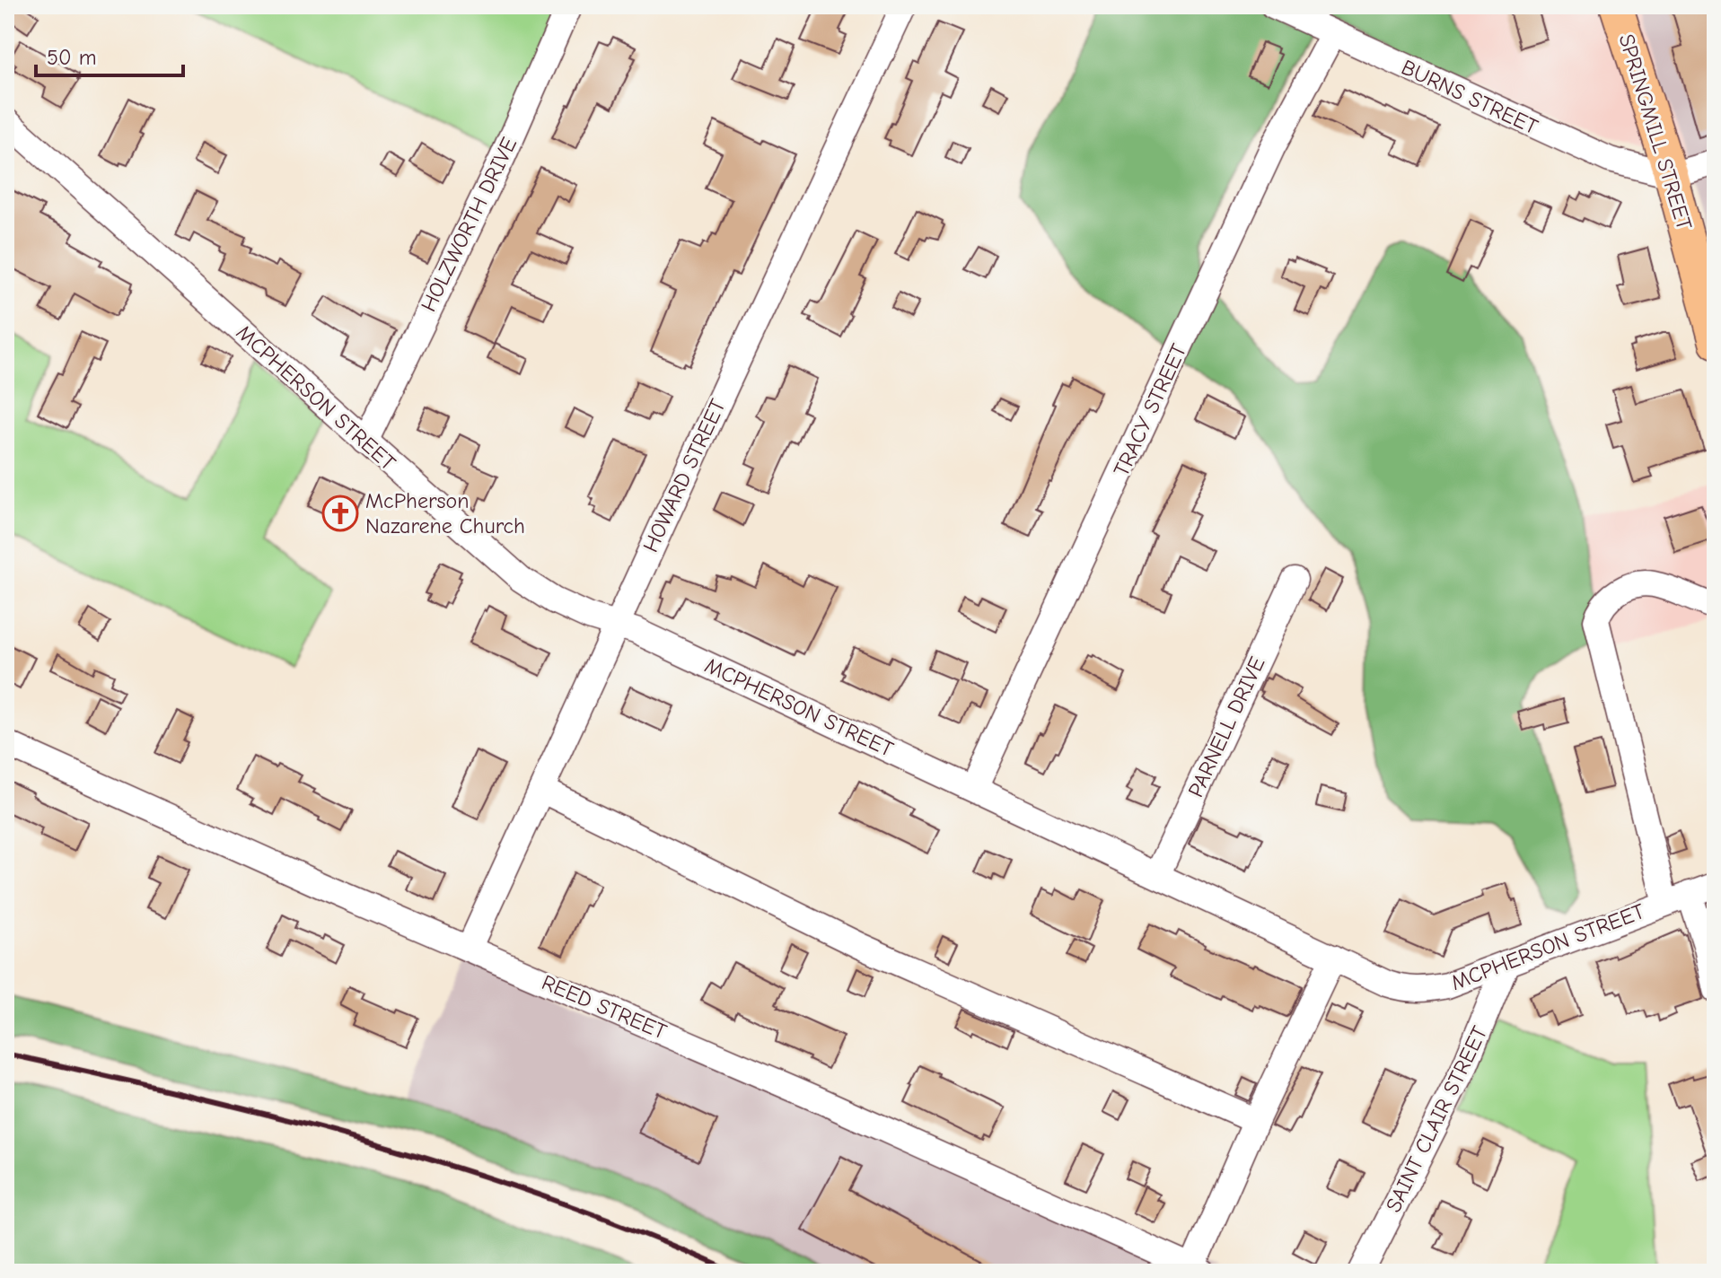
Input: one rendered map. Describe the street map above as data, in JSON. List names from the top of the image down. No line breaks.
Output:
{"streets":{"main road":["SPRINGMILL STREET"],"street":["BURNS STREET","HOLZWORTH DRIVE","MCPHERSON STREET","TRACY STREET","HOWARD STREET","PARNELL DRIVE","REED STREET","SAINT CLAIR STREET"]},"crossings":[["BURNS STREET","SPRINGMILL STREET"],["BURNS STREET","TRACY STREET"],["HOLZWORTH DRIVE","MCPHERSON STREET"],["MCPHERSON STREET","TRACY STREET"],["MCPHERSON STREET","HOWARD STREET"],["MCPHERSON STREET","PARNELL DRIVE"],["MCPHERSON STREET","SAINT CLAIR STREET"],["HOWARD STREET","REED STREET"]],"places":{"church":["McPherson Nazarene Church"]},"scale_bar":"50 m"}
